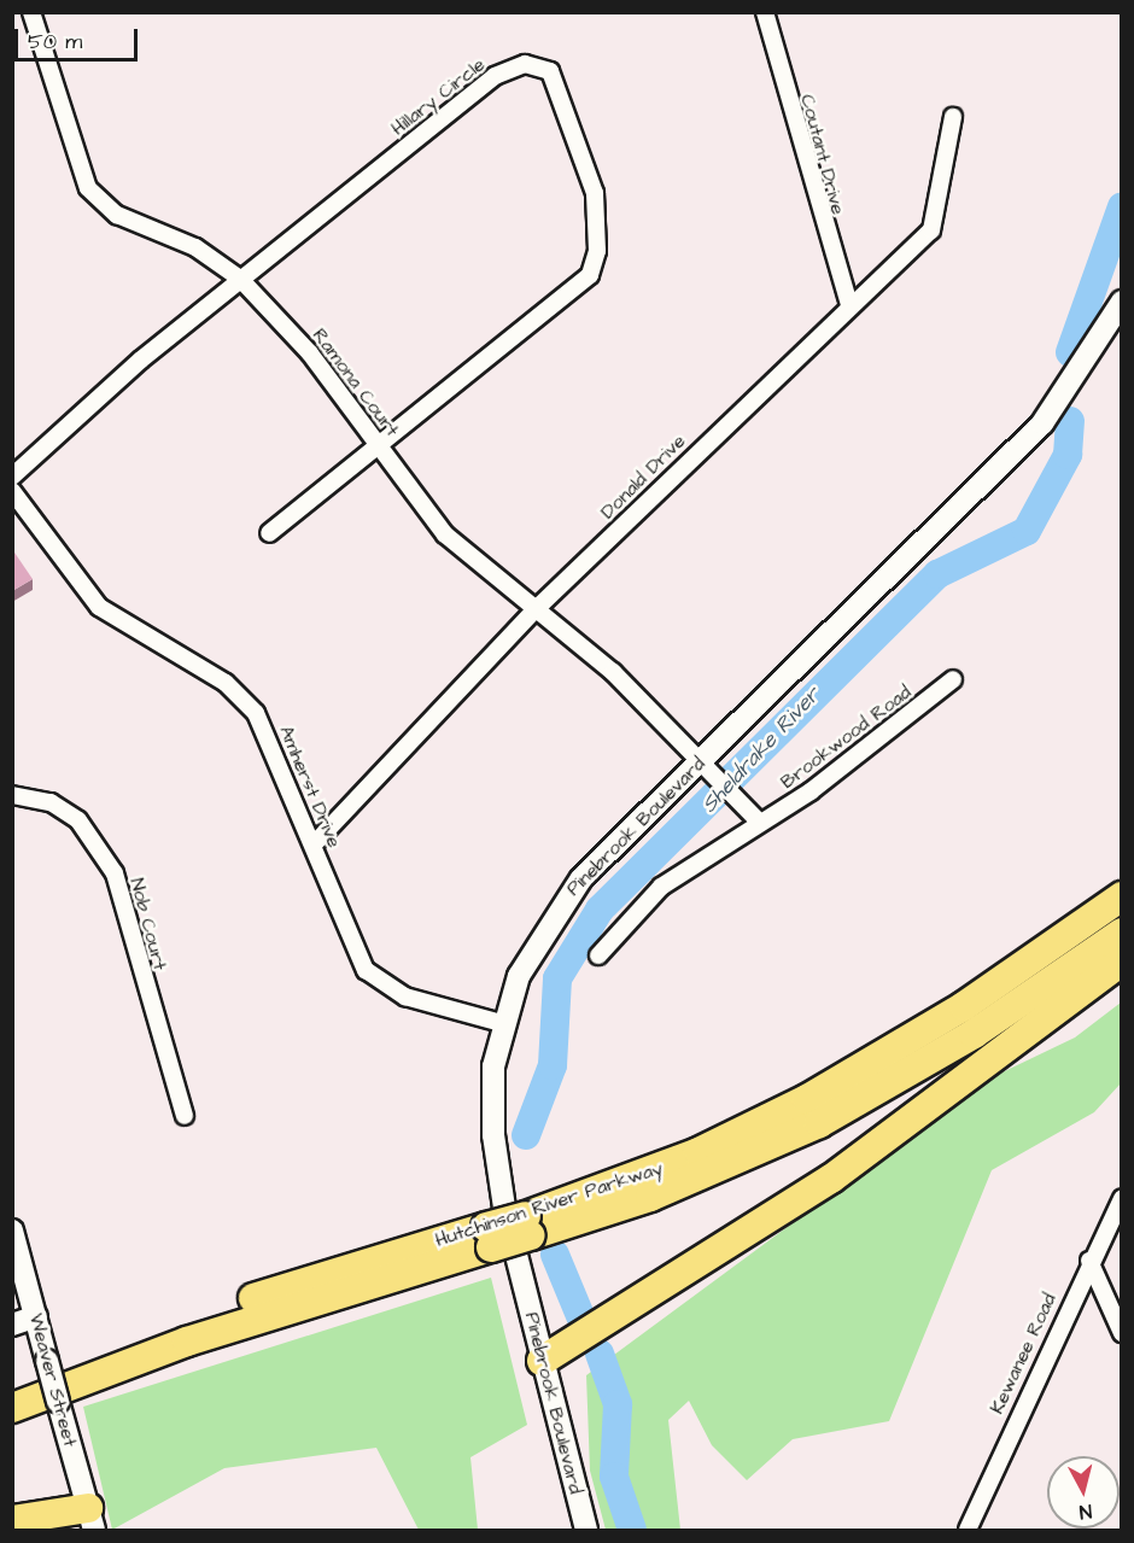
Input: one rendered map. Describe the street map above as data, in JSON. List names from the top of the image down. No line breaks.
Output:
{"streets":{"highway":["Hutchinson River Parkway"],"street":["Hillary Circle","Coutant Drive","Ramona Court","Donald Drive","Brookwood Road","Amherst Drive","Pinebrook Boulevard","Nob Court","Kewanee Road","Weaver Street"]},"crossings":[["Hillary Circle","Ramona Court"],["Coutant Drive","Donald Drive"],["Ramona Court","Donald Drive"],["Ramona Court","Pinebrook Boulevard"],["Donald Drive","Amherst Drive"],["Amherst Drive","Pinebrook Boulevard"]],"water":["Sheldrake River"],"scale_bar":"50 m","north":"bottom"}
